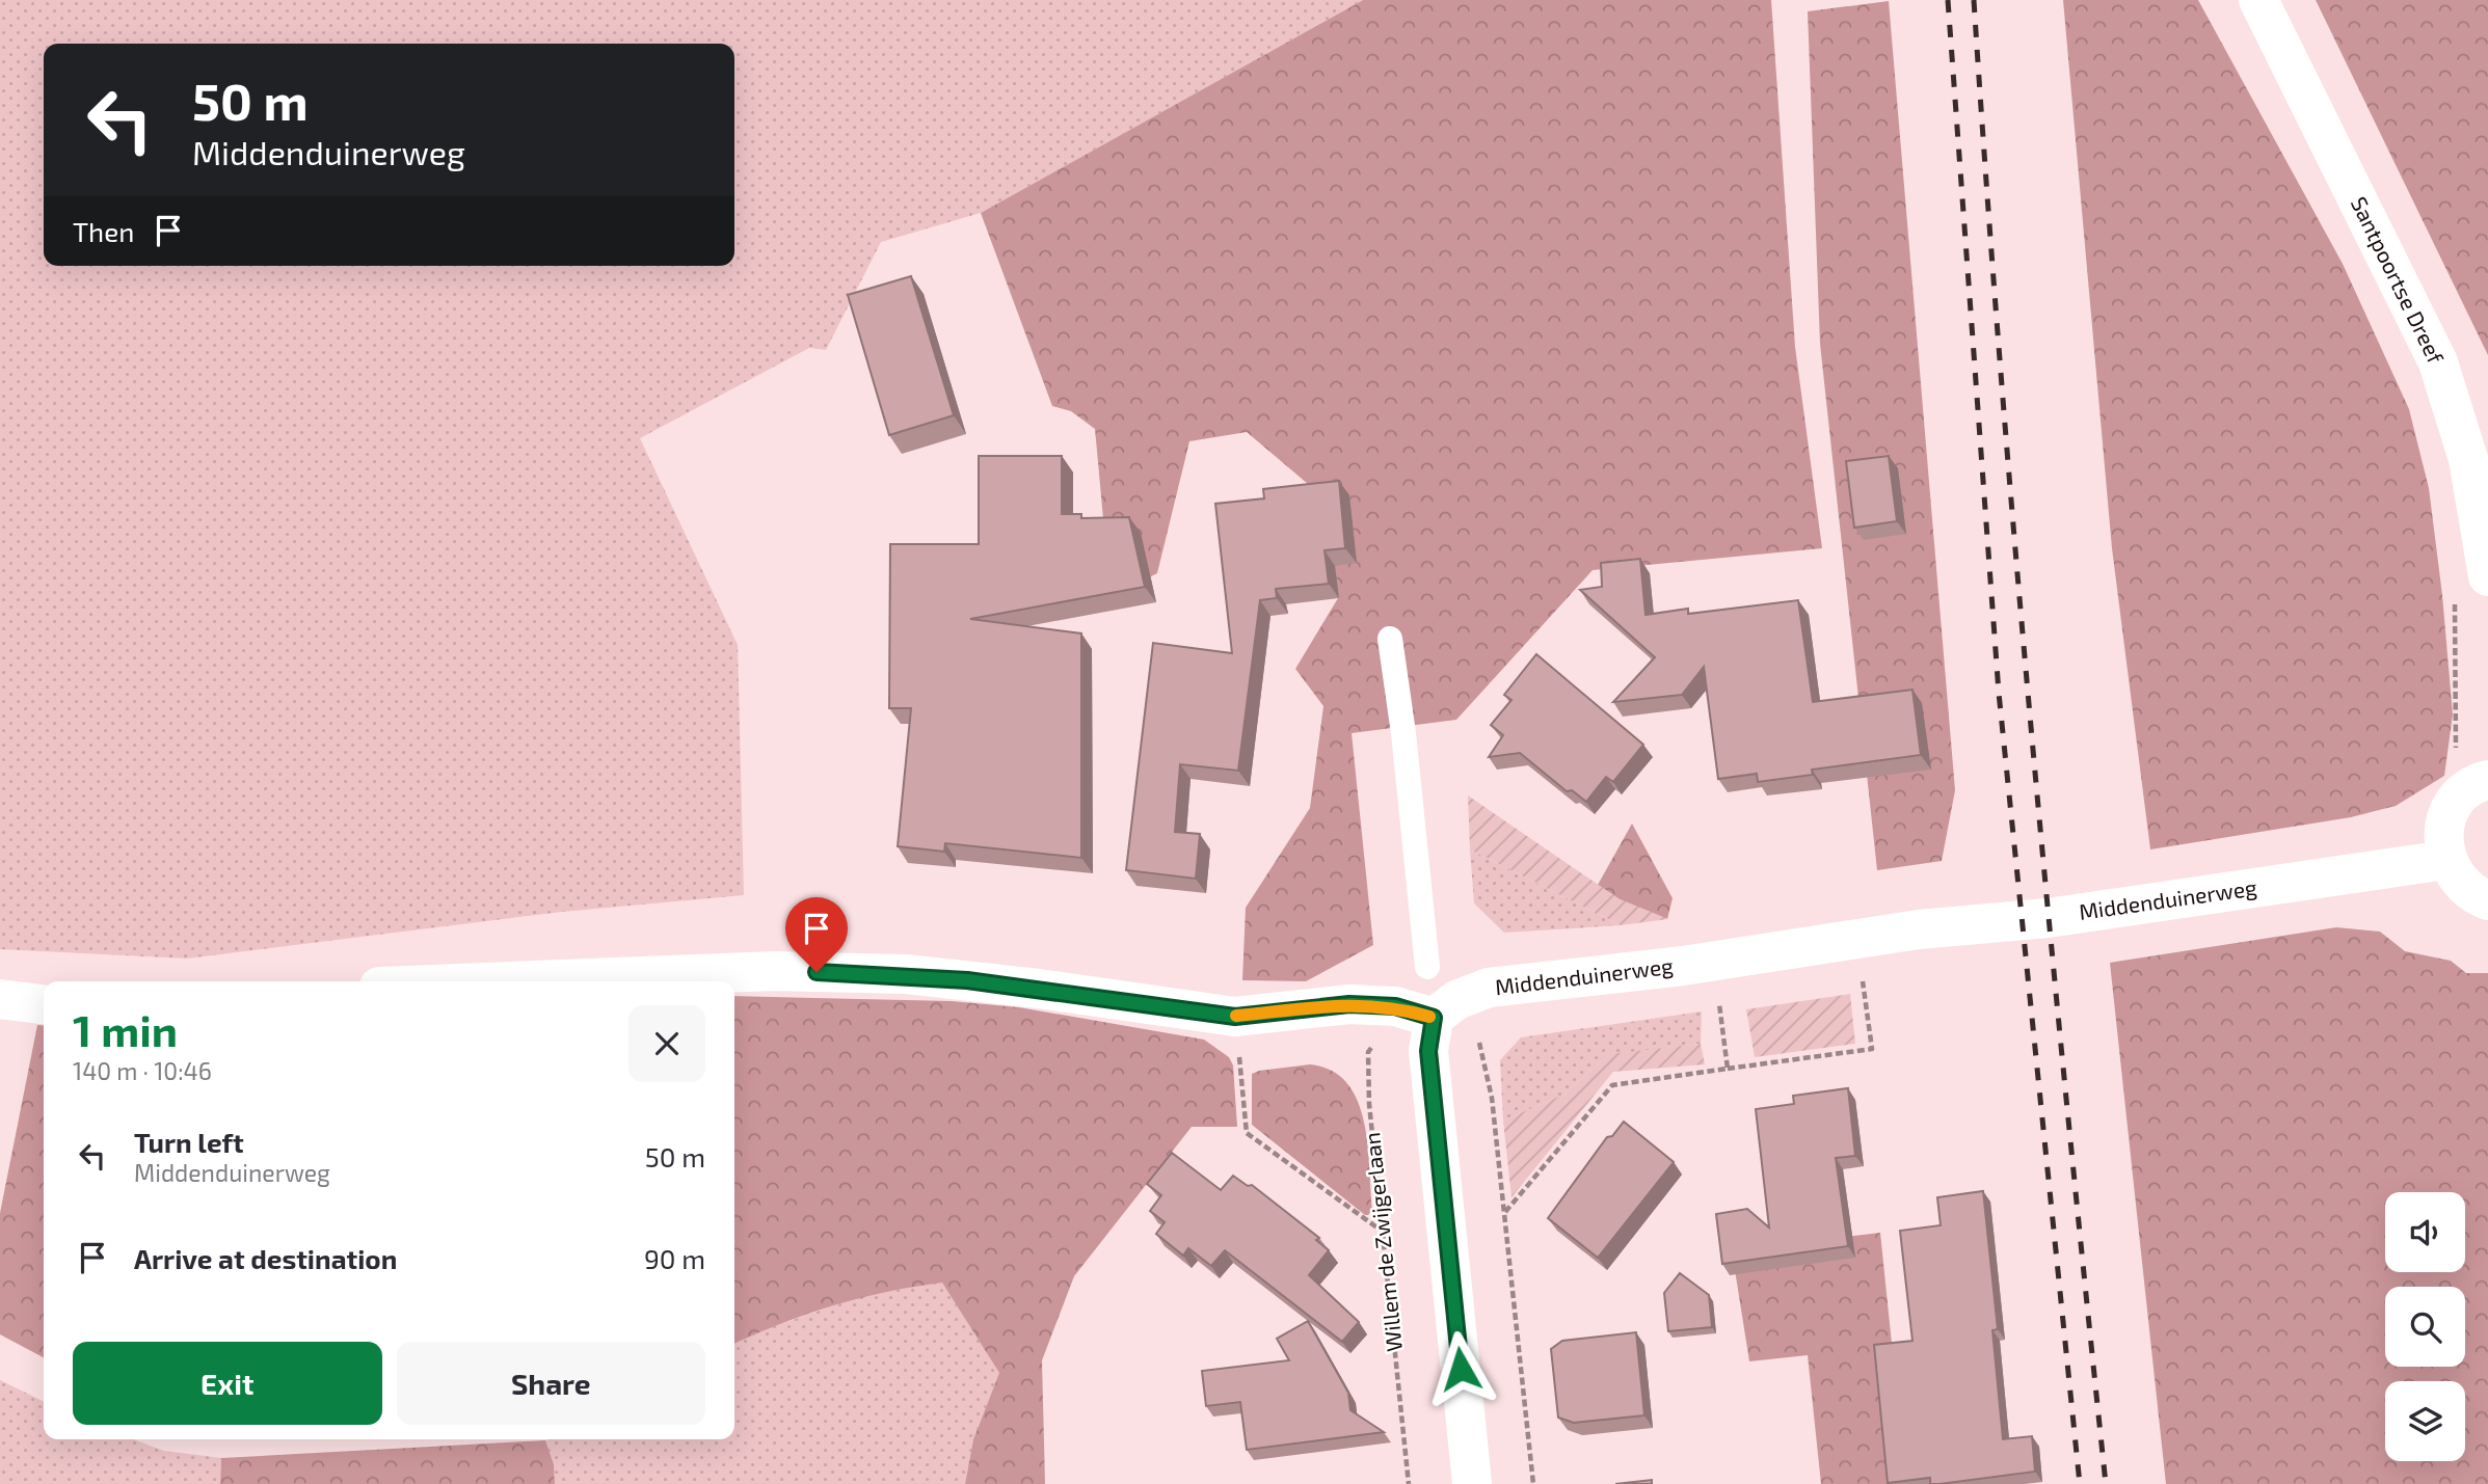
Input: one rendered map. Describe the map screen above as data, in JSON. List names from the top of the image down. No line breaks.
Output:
{"streets":{"street":["Santpoortse Dreef","Middenduinerweg"],"path":["Willem de Zwijgerlaan"]},"page":{"turn":["50 m","Middenduinerweg"],"then":"Then","heading":["1 min","140 m · 10:46"],"list":[{"name":"Turn left","note":"Middenduinerweg","value":"50 m"},{"name":"Arrive at destination","value":"90 m"}],"buttons":["Exit","Share"]}}
